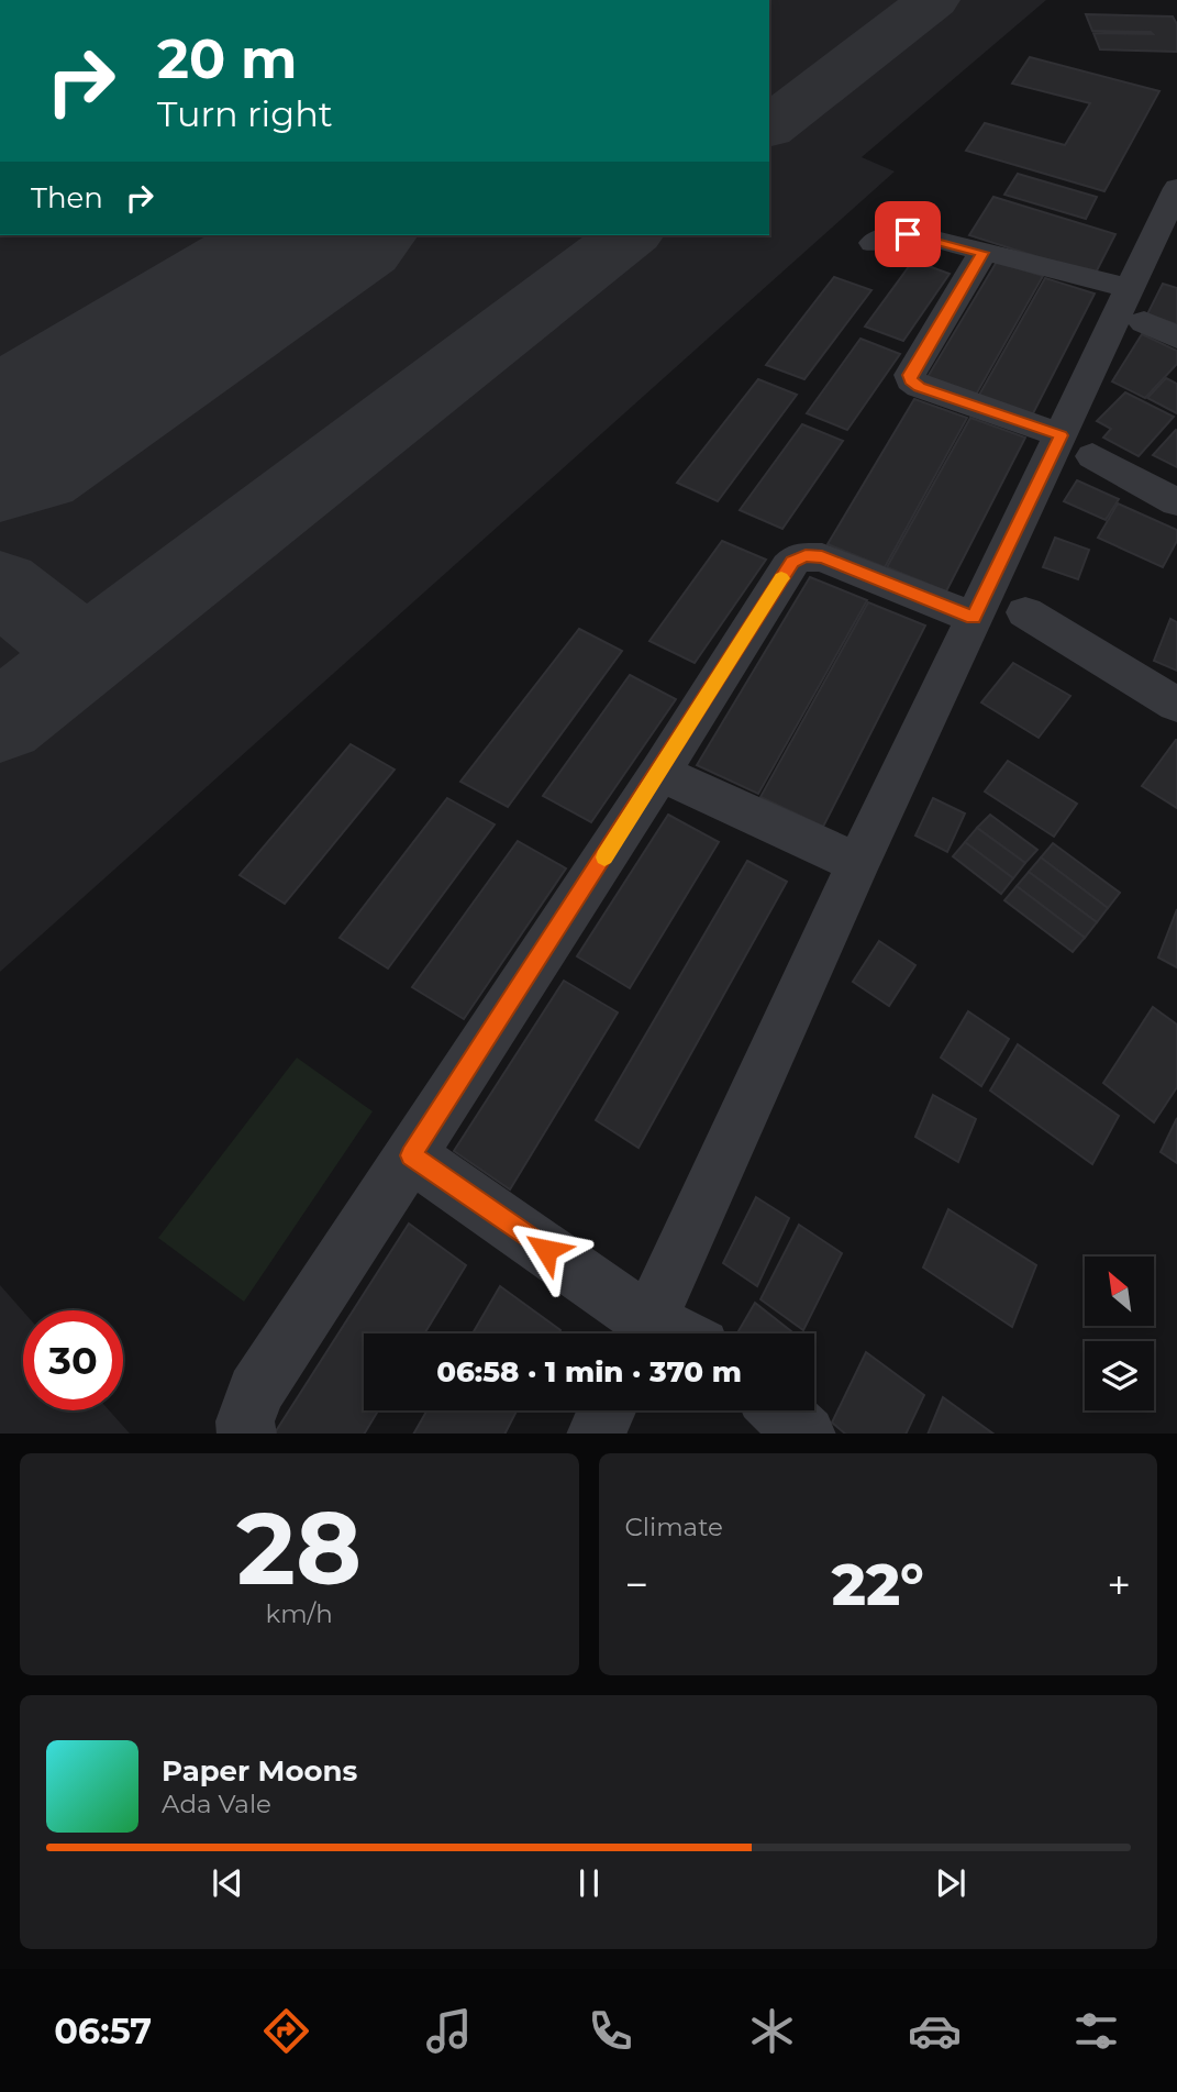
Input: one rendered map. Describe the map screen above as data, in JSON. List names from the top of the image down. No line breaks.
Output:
{"north":"top left","page":{"turn":["20 m","Turn right"],"then":"Then","limit":"30","trip":"06:58 · 1 min · 370 m","tile":[["28","km/h"],"Climate"],"heat":["−","22°","+"],"song":["Paper Moons","Ada Vale"],"tabs":"06:57"}}
